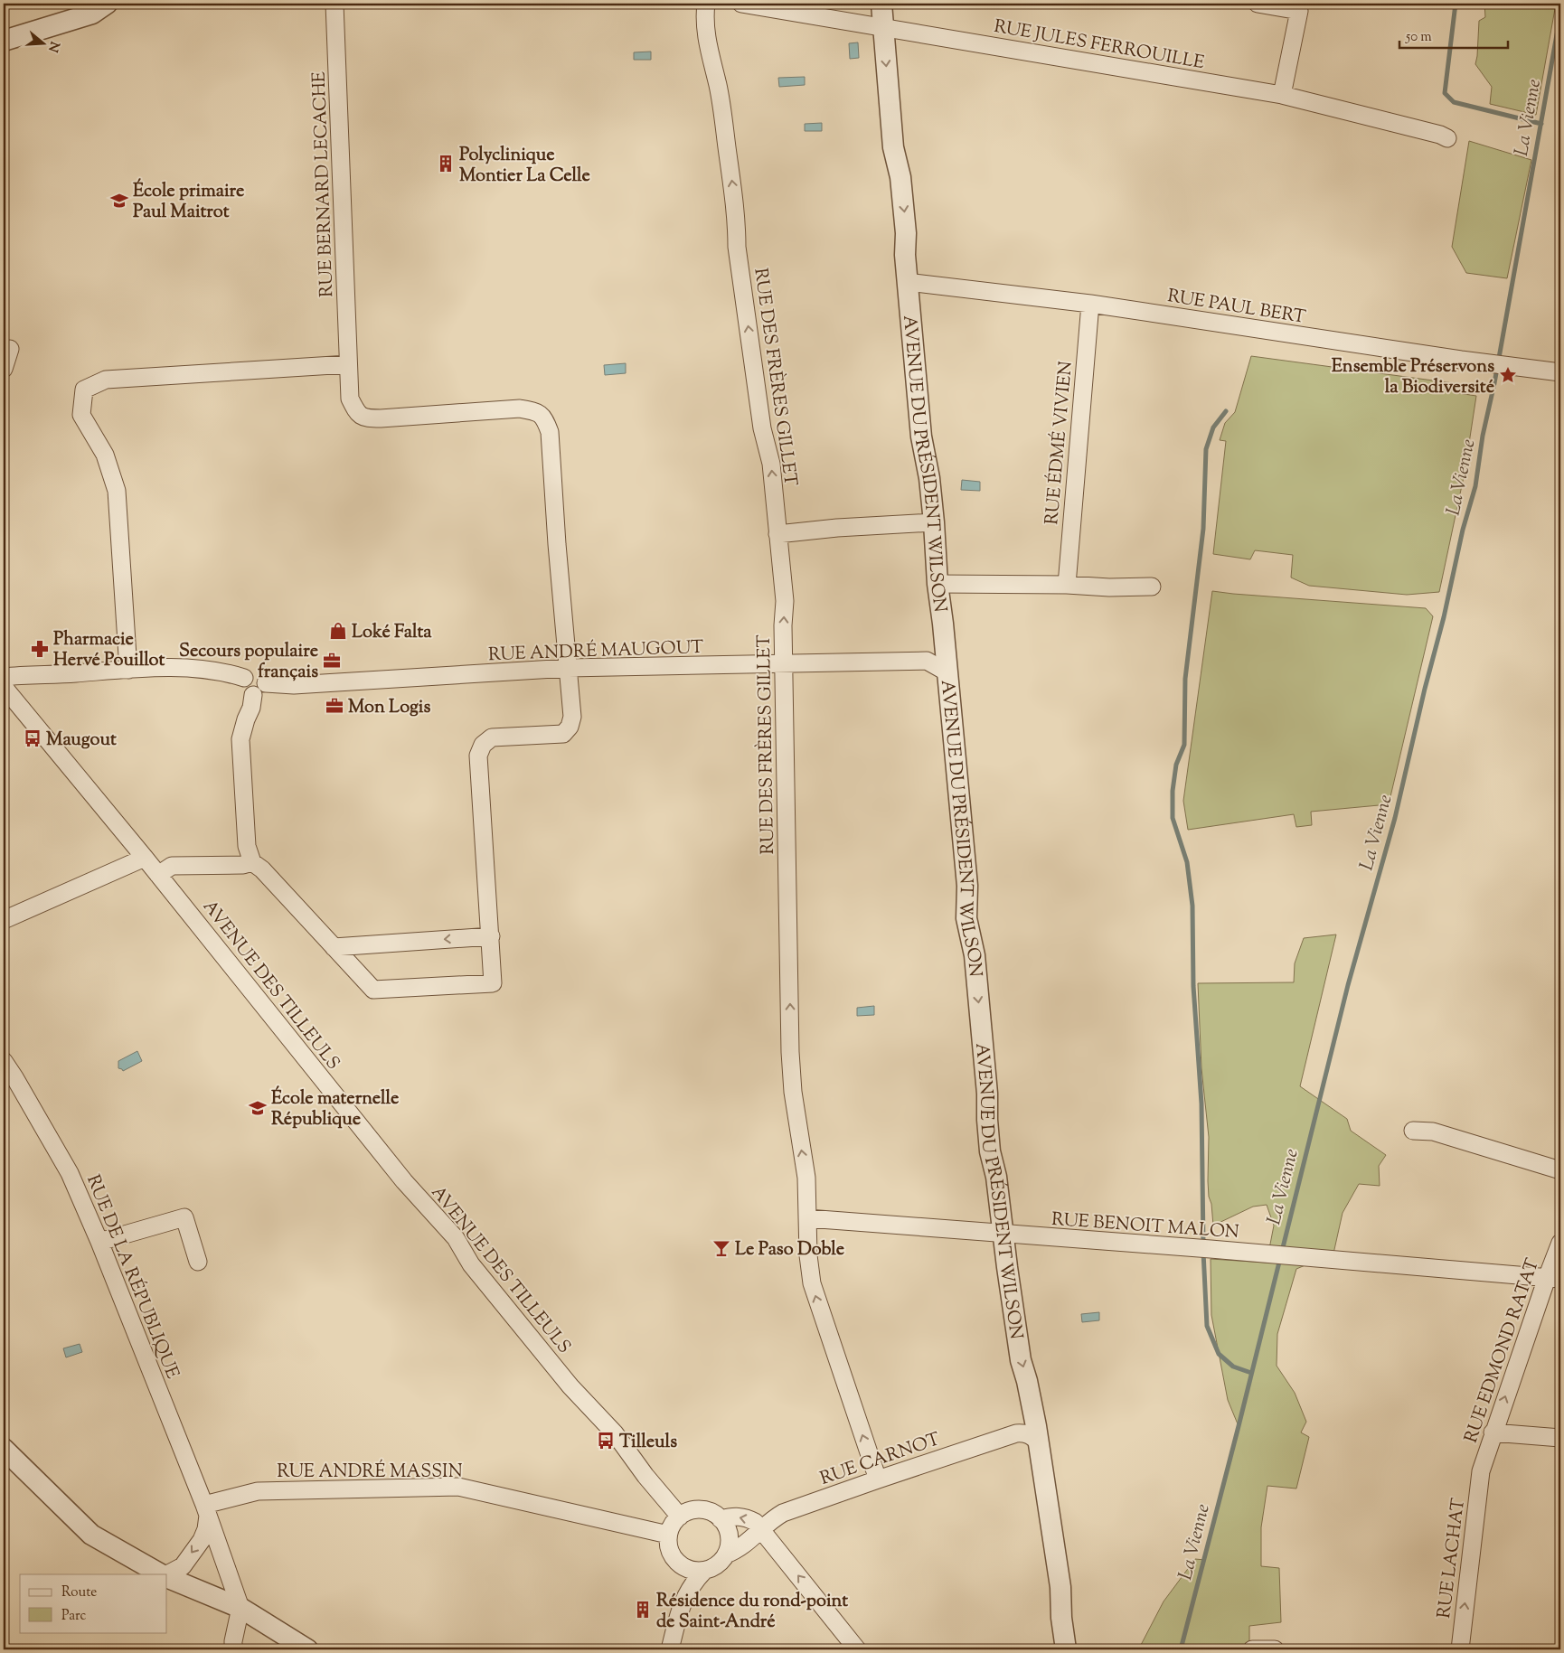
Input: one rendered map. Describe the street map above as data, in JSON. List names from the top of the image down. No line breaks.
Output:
{"streets":{"street":["RUE JULES FERROUILLE","RUE BERNARD LECACHE","RUE PAUL BERT","RUE DES FRÈRES GILLET","RUE ÉDMÉ VIVIEN","AVENUE DU PRÉSIDENT WILSON","RUE ANDRÉ MAUGOUT","AVENUE DES TILLEULS","RUE BENOIT MALON","RUE DE LA RÉPUBLIQUE","RUE EDMOND RATAT","RUE CARNOT","RUE ANDRÉ MASSIN","RUE LACHAT"]},"crossings":[["RUE JULES FERROUILLE","AVENUE DU PRÉSIDENT WILSON"],["RUE BERNARD LECACHE","RUE ANDRÉ MAUGOUT"],["RUE PAUL BERT","RUE ÉDMÉ VIVIEN"],["RUE PAUL BERT","AVENUE DU PRÉSIDENT WILSON"],["RUE DES FRÈRES GILLET","RUE ANDRÉ MAUGOUT"],["RUE DES FRÈRES GILLET","RUE BENOIT MALON"],["RUE DES FRÈRES GILLET","RUE CARNOT"],["AVENUE DU PRÉSIDENT WILSON","RUE BENOIT MALON"],["AVENUE DU PRÉSIDENT WILSON","RUE CARNOT"],["AVENUE DES TILLEULS","RUE CARNOT"],["AVENUE DES TILLEULS","RUE ANDRÉ MASSIN"],["RUE BENOIT MALON","RUE EDMOND RATAT"],["RUE DE LA RÉPUBLIQUE","RUE ANDRÉ MASSIN"],["RUE EDMOND RATAT","RUE LACHAT"],["RUE CARNOT","RUE ANDRÉ MASSIN"]],"one_way":["RUE DES FRÈRES GILLET","AVENUE DU PRÉSIDENT WILSON","RUE EDMOND RATAT","RUE LACHAT"],"water":["La Vienne"],"places":{"building":["Polyclinique Montier La Celle","Résidence du rond-point de Saint-André"],"school or university":["École primaire Paul Maitrot","École maternelle République"],"place":["Ensemble Préservons la Biodiversité"],"shop":["Loké Falta"],"pharmacy":["Pharmacie Hervé Pouillot"],"office":["Secours populaire français","Mon Logis"],"bus stop":["Maugout","Tilleuls"],"bar":["Le Paso Doble"]},"legend":["Route","Parc"],"scale_bar":"50 m","north":"right"}
